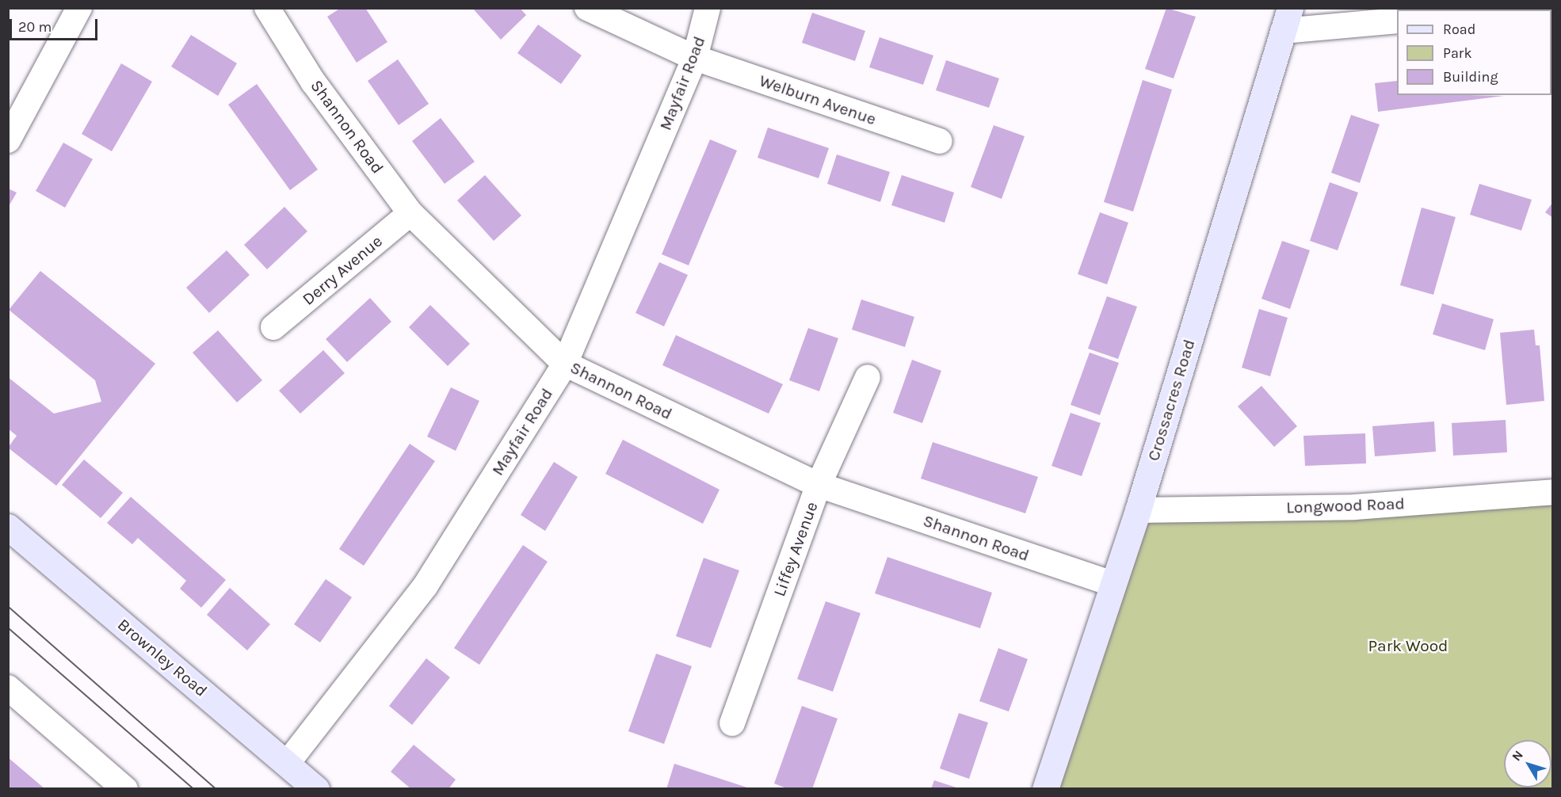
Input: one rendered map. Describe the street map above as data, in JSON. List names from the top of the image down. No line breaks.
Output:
{"streets":{"street":["Mayfair Road","Welburn Avenue","Shannon Road","Derry Avenue","Crossacres Road","Longwood Road","Liffey Avenue","Brownley Road"]},"crossings":[["Mayfair Road","Welburn Avenue"],["Mayfair Road","Shannon Road"],["Mayfair Road","Brownley Road"],["Shannon Road","Derry Avenue"],["Shannon Road","Crossacres Road"],["Shannon Road","Liffey Avenue"],["Crossacres Road","Longwood Road"]],"parks":["Park Wood"],"legend":["Road","Park","Building"],"scale_bar":"20 m","north":"top left"}
